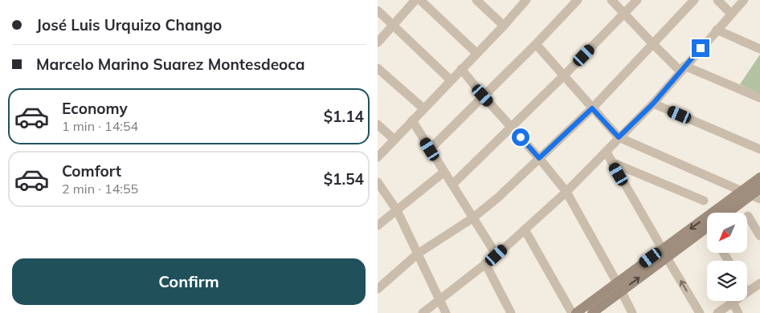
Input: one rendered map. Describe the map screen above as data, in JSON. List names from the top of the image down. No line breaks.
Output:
{"north":"bottom left","page":{"banner":["José Luis Urquizo Chango","Marcelo Marino Suarez Montesdeoca"],"list":[{"name":"Economy","note":"1 min · 14:54","value":"$1.14"},{"name":"Comfort","note":"2 min · 14:55","value":"$1.54"}],"buttons":"Confirm"}}
